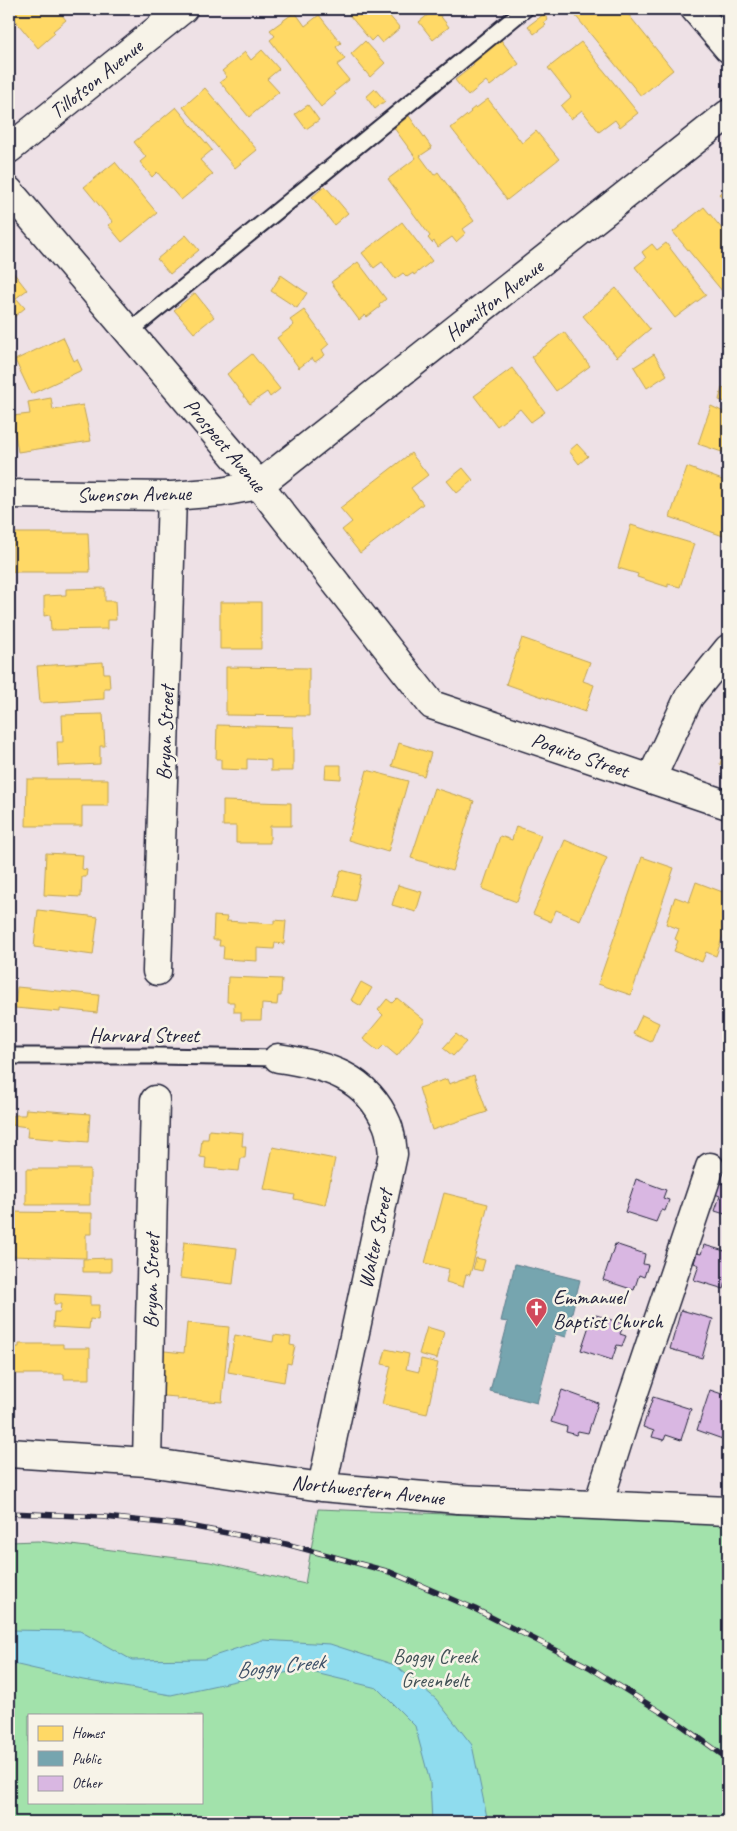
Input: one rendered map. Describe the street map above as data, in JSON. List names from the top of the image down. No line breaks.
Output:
{"streets":{"street":["Tillotson Avenue","Hamilton Avenue","Prospect Avenue","Swenson Avenue","Bryan Street","Poquito Street","Walter Street","Northwestern Avenue"],"lane":["Harvard Street"]},"crossings":[["Hamilton Avenue","Prospect Avenue"],["Hamilton Avenue","Swenson Avenue"],["Prospect Avenue","Swenson Avenue"],["Prospect Avenue","Poquito Street"],["Swenson Avenue","Bryan Street"],["Bryan Street","Northwestern Avenue"],["Harvard Street","Walter Street"],["Walter Street","Northwestern Avenue"]],"water":["Boggy Creek"],"parks":["Boggy Creek Greenbelt"],"places":{"church":["Emmanuel Baptist Church"]},"legend":["Homes","Public","Other"]}
